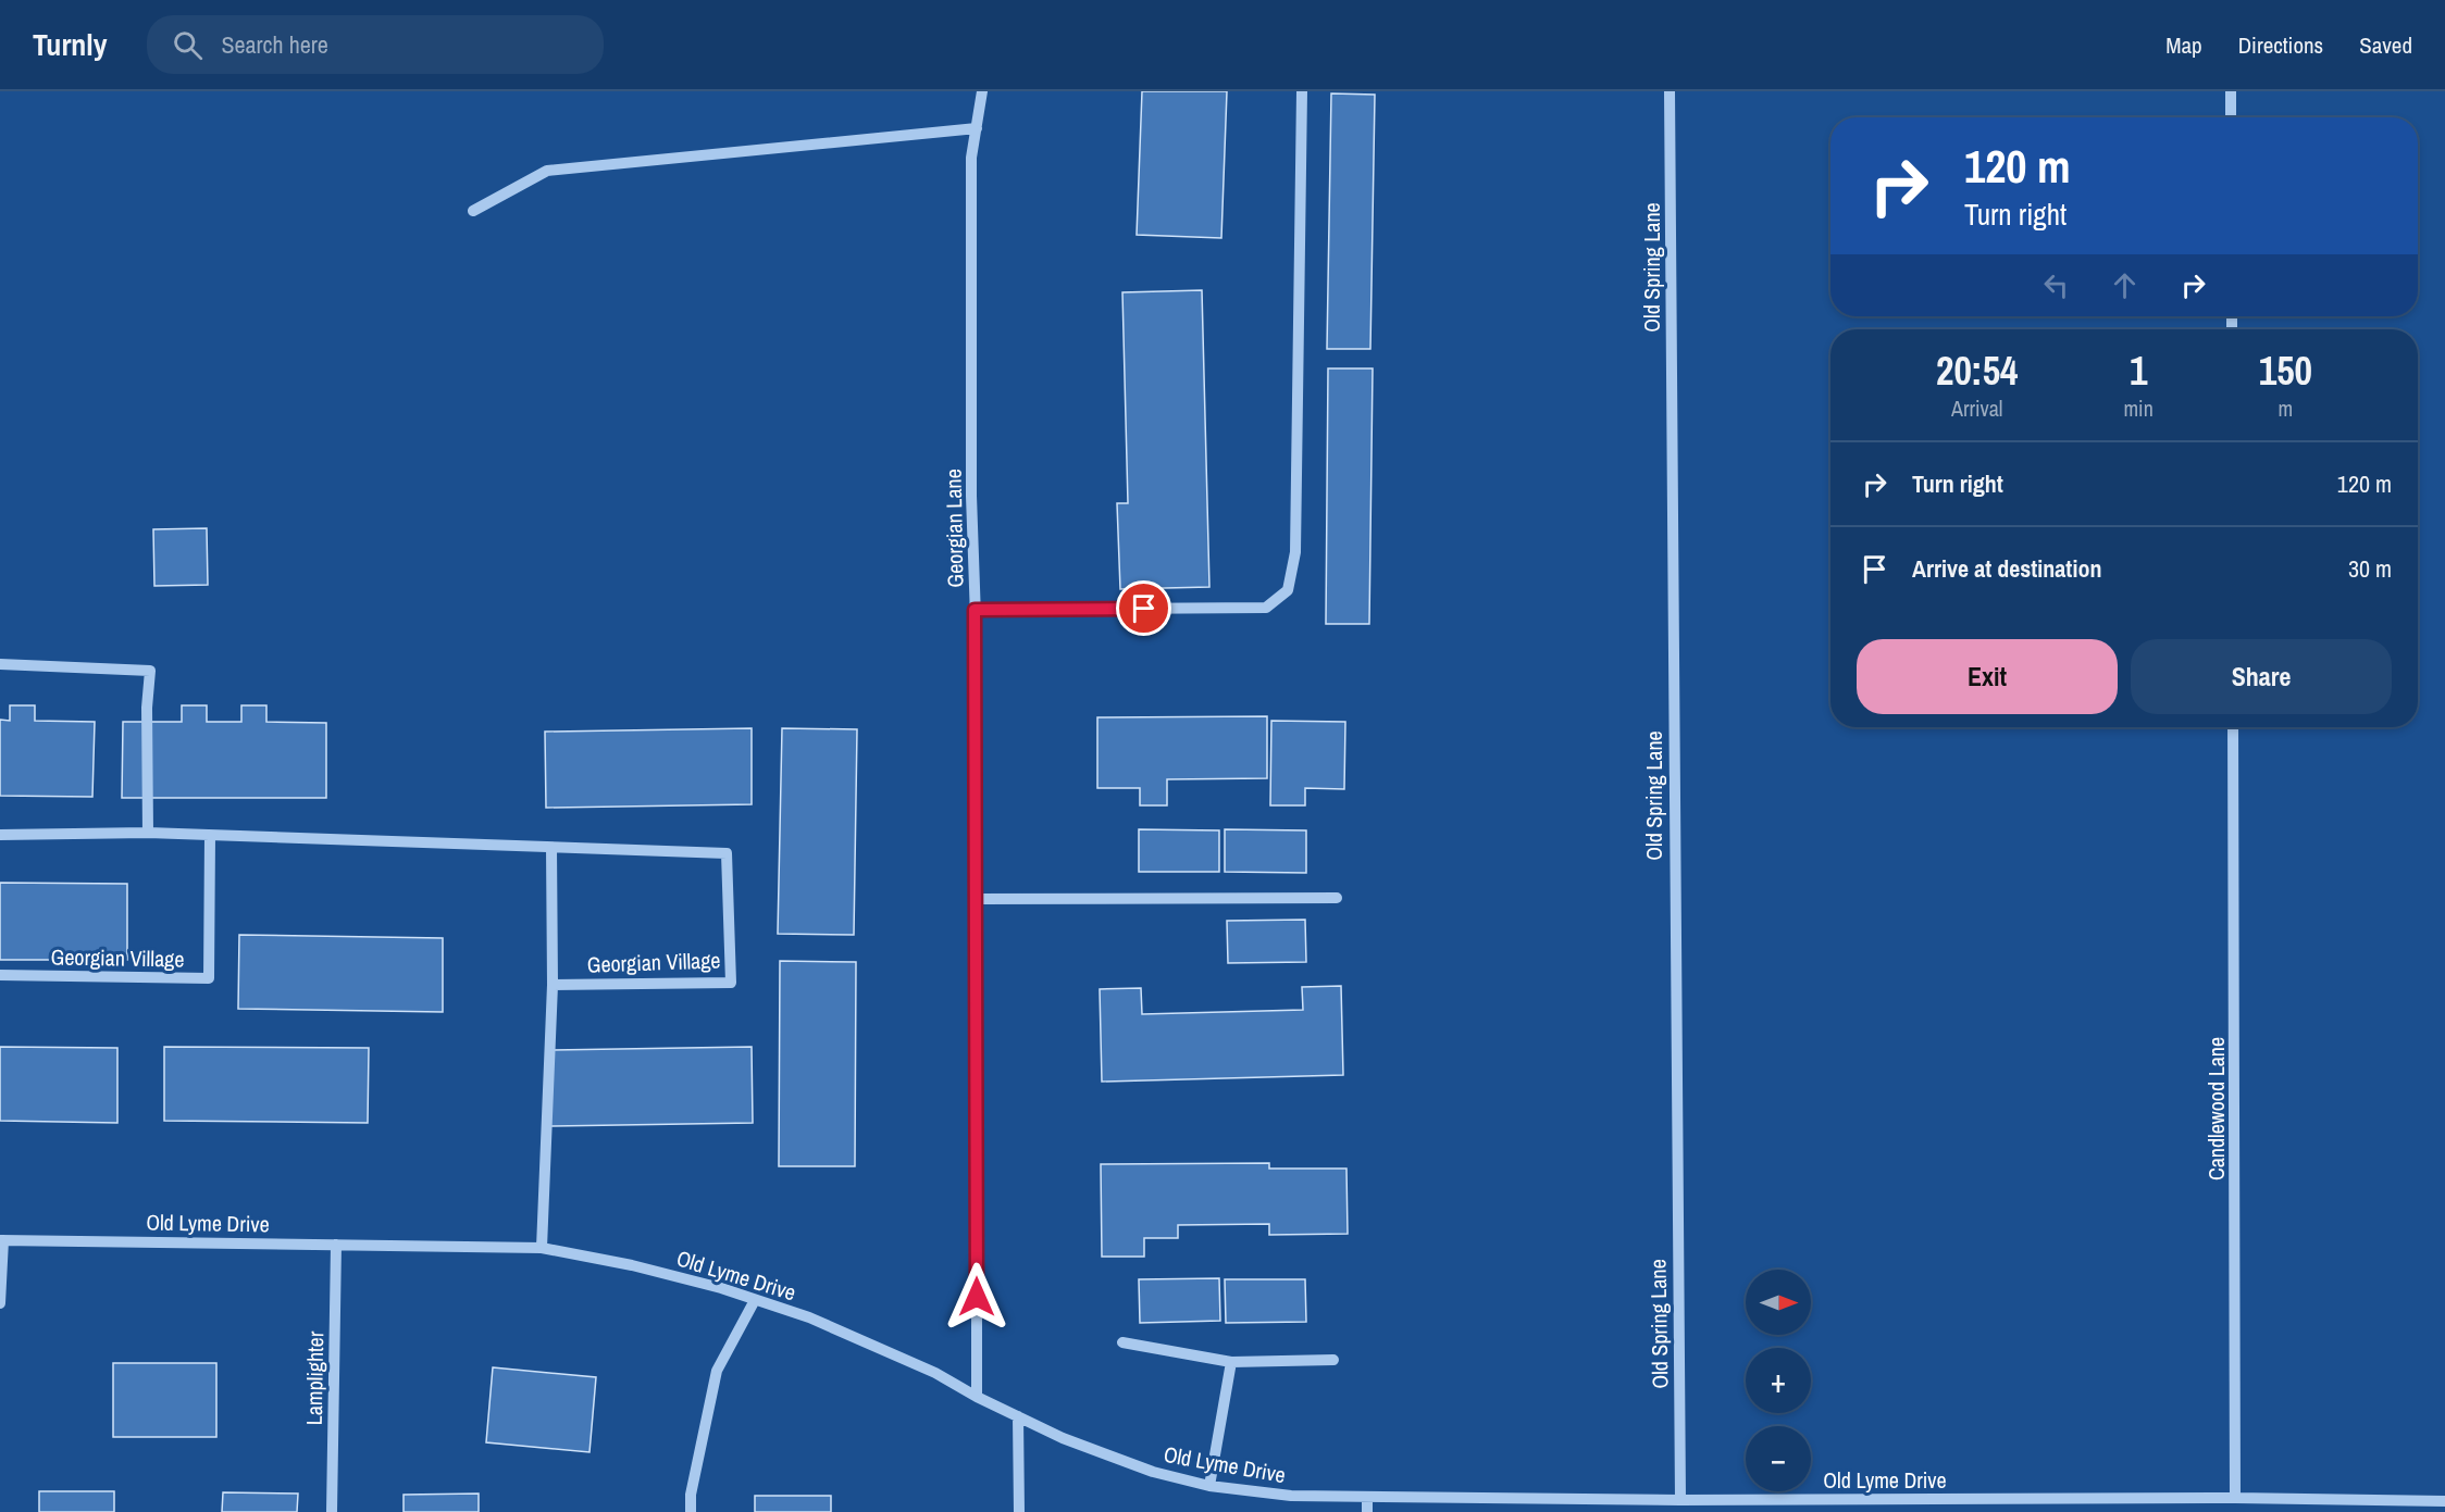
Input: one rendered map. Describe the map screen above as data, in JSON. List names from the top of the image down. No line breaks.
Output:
{"streets":{"street":["Old Spring Lane","Georgian Lane","Georgian Village","Candlewood Lane","Old Lyme Drive","Lamplighter"]},"crossings":[["Old Spring Lane","Old Lyme Drive"],["Georgian Lane","Old Lyme Drive"],["Candlewood Lane","Old Lyme Drive"],["Old Lyme Drive","Lamplighter"]],"north":"right","page":{"header":"Turnly","search":"Search here","nav":["Map","Directions","Saved"],"turn":["120 m","Turn right"],"eta":["20:54","Arrival","1","min","150","m"],"list":[{"name":"Turn right","value":"120 m"},{"name":"Arrive at destination","value":"30 m"}],"buttons":["Exit","Share"],"map_buttons":["+","−"]}}
